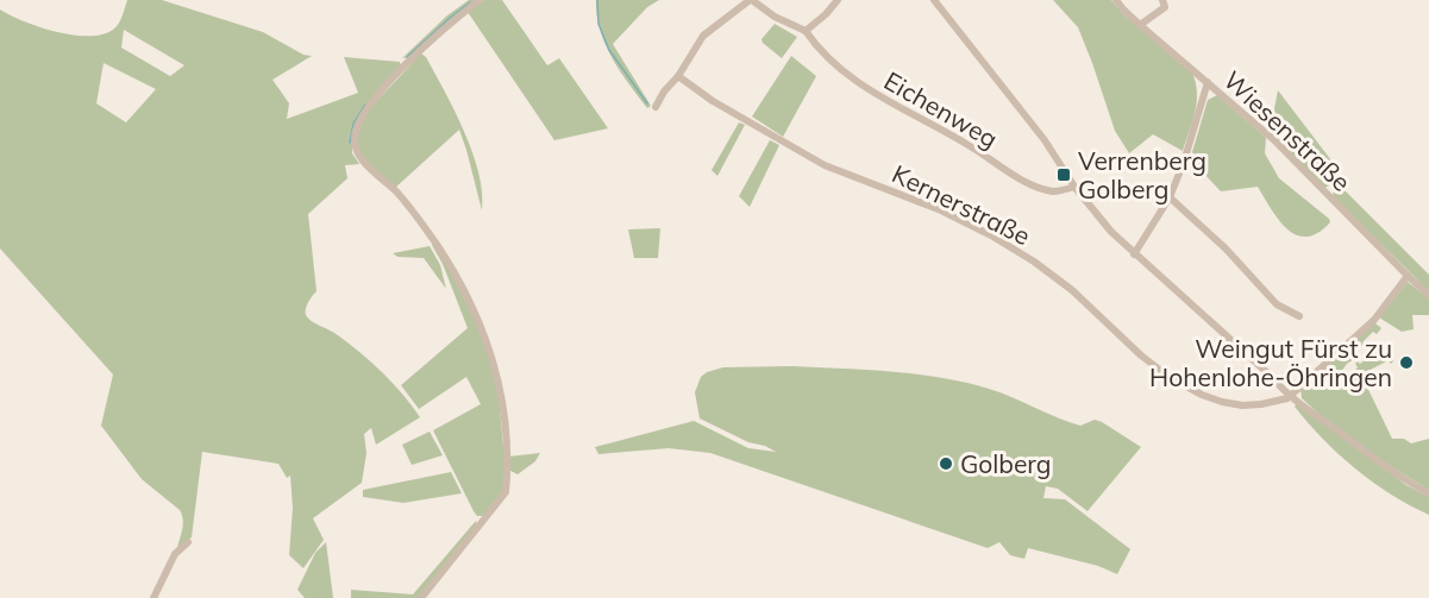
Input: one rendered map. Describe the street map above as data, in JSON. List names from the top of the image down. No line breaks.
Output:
{"streets":{"street":["Eichenweg","Wiesenstraße","Kernerstraße"]},"places":{"transit":["Verrenberg Golberg"],"other":["Weingut Fürst zu Hohenlohe-Öhringen","Golberg"]}}
